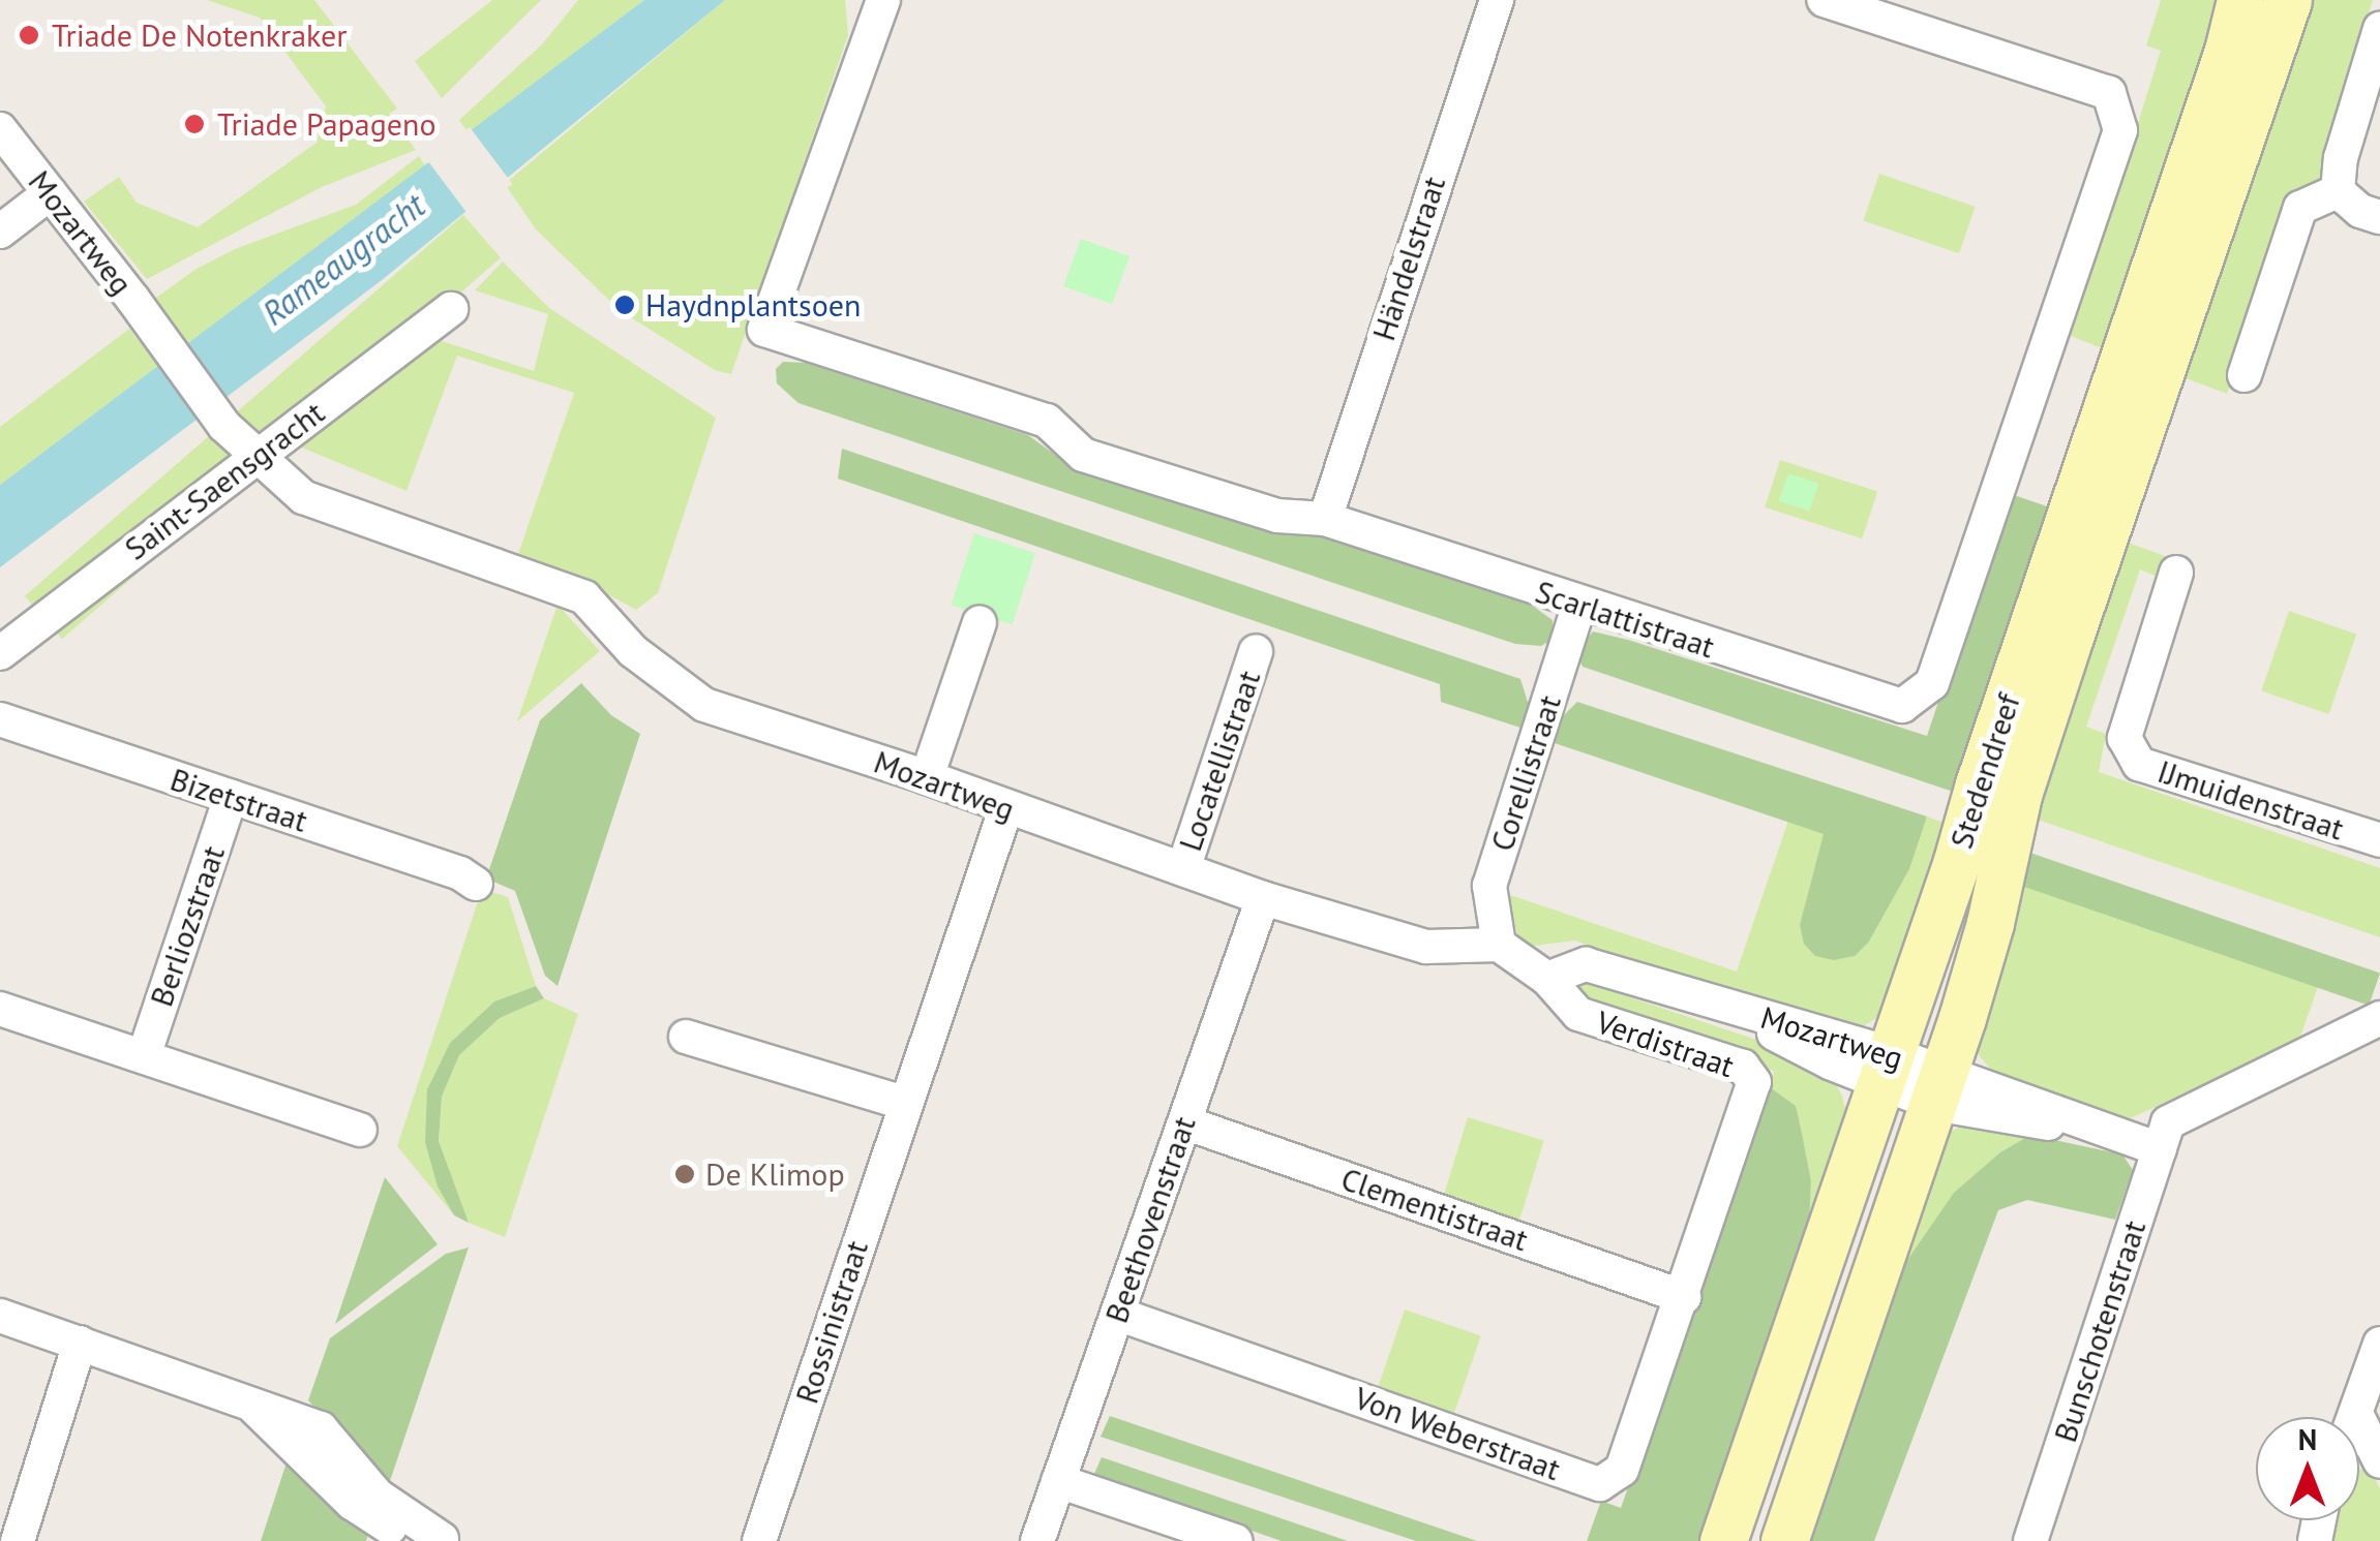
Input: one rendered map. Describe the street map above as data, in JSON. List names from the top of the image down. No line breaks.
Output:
{"streets":{"main road":["Stedendreef"],"street":["Mozartweg","Händelstraat","Saint-Saensgracht","Scarlattistraat","Locatellistraat","Corellistraat","Bizetstraat","IJmuidenstraat","Berliozstraat","Verdistraat","Clementistraat","Beethovenstraat","Rossinistraat","Bunschotenstraat","Von Weberstraat"]},"crossings":[["Mozartweg","Saint-Saensgracht"],["Mozartweg","Locatellistraat"],["Mozartweg","Stedendreef"],["Mozartweg","Corellistraat"],["Mozartweg","Verdistraat"],["Mozartweg","Beethovenstraat"],["Mozartweg","Rossinistraat"],["Mozartweg","Bunschotenstraat"],["Händelstraat","Scarlattistraat"],["Scarlattistraat","Corellistraat"],["Bizetstraat","Berliozstraat"],["Verdistraat","Clementistraat"],["Verdistraat","Von Weberstraat"],["Clementistraat","Beethovenstraat"],["Clementistraat","Von Weberstraat"],["Beethovenstraat","Von Weberstraat"]],"water":["Rameaugracht"],"places":["Triade De Notenkraker","Triade Papageno","Haydnplantsoen","De Klimop"],"north":"top"}
